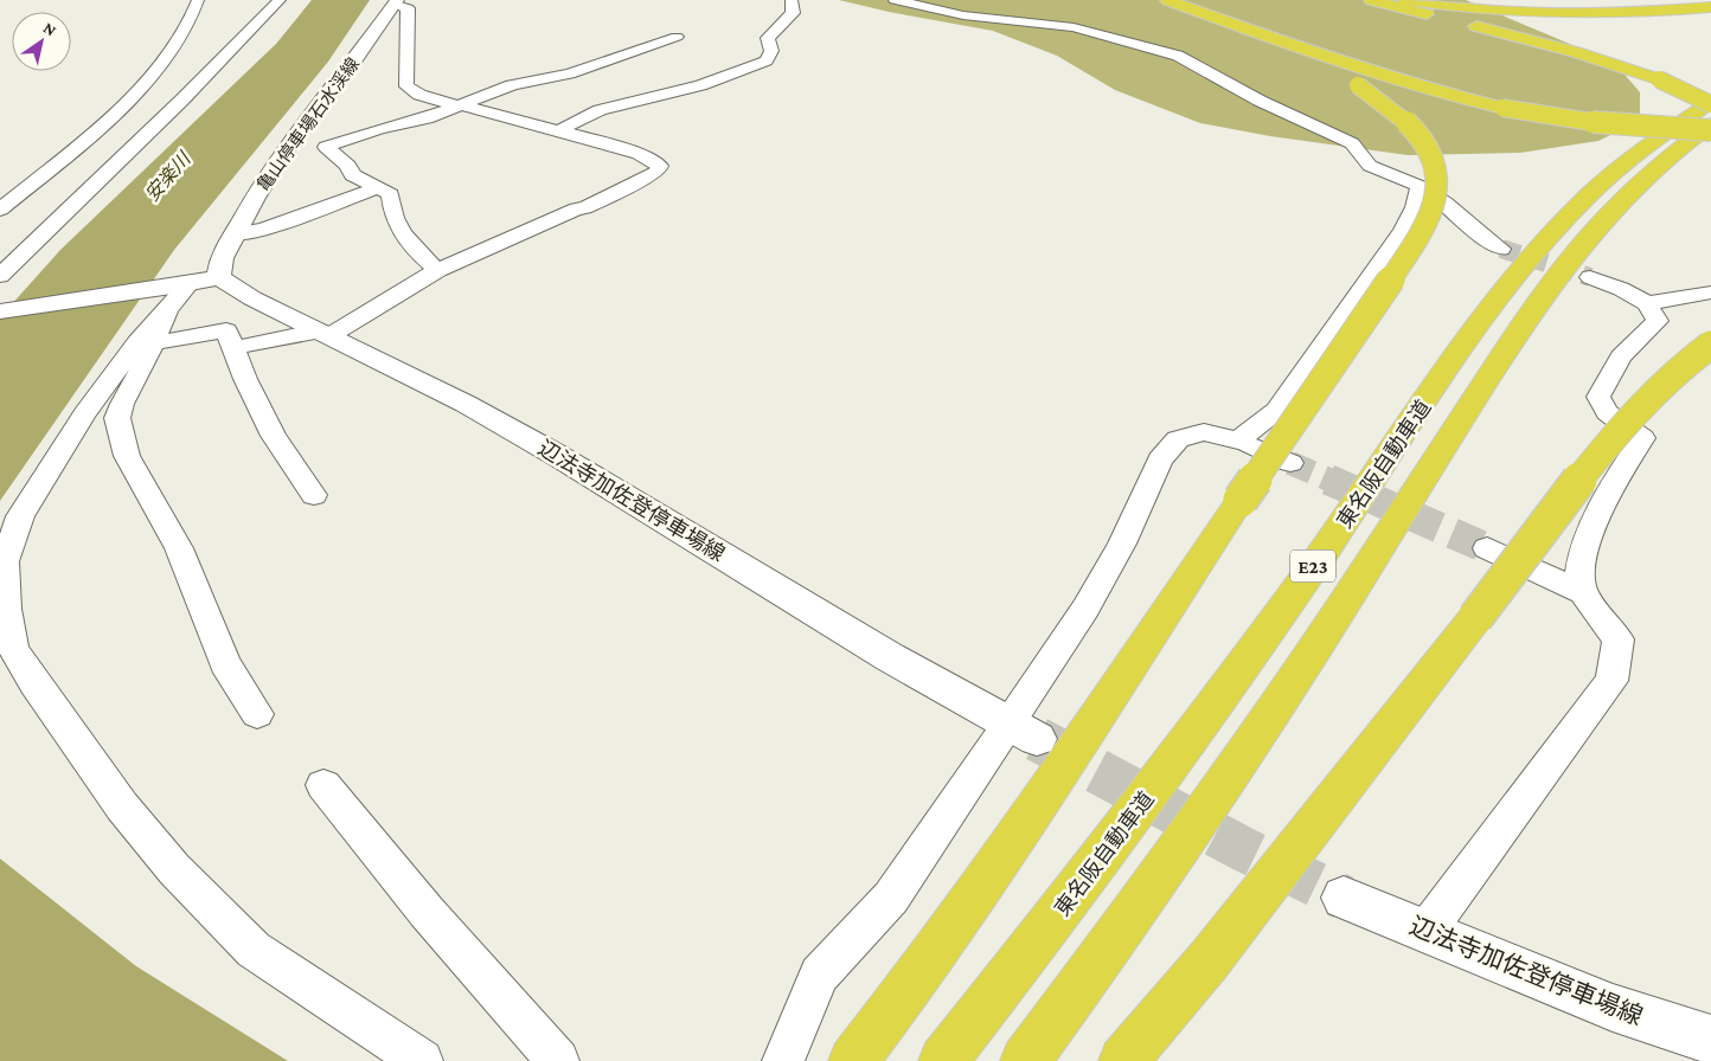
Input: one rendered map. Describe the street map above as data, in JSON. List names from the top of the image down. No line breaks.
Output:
{"streets":{"highway":["東名阪自動車道","E23"],"main road":["亀山停車場石水渓線","辺法寺加佐登停車場線"]},"crossings":[["亀山停車場石水渓線","辺法寺加佐登停車場線"]],"water":["安楽川"],"north":"top right"}
